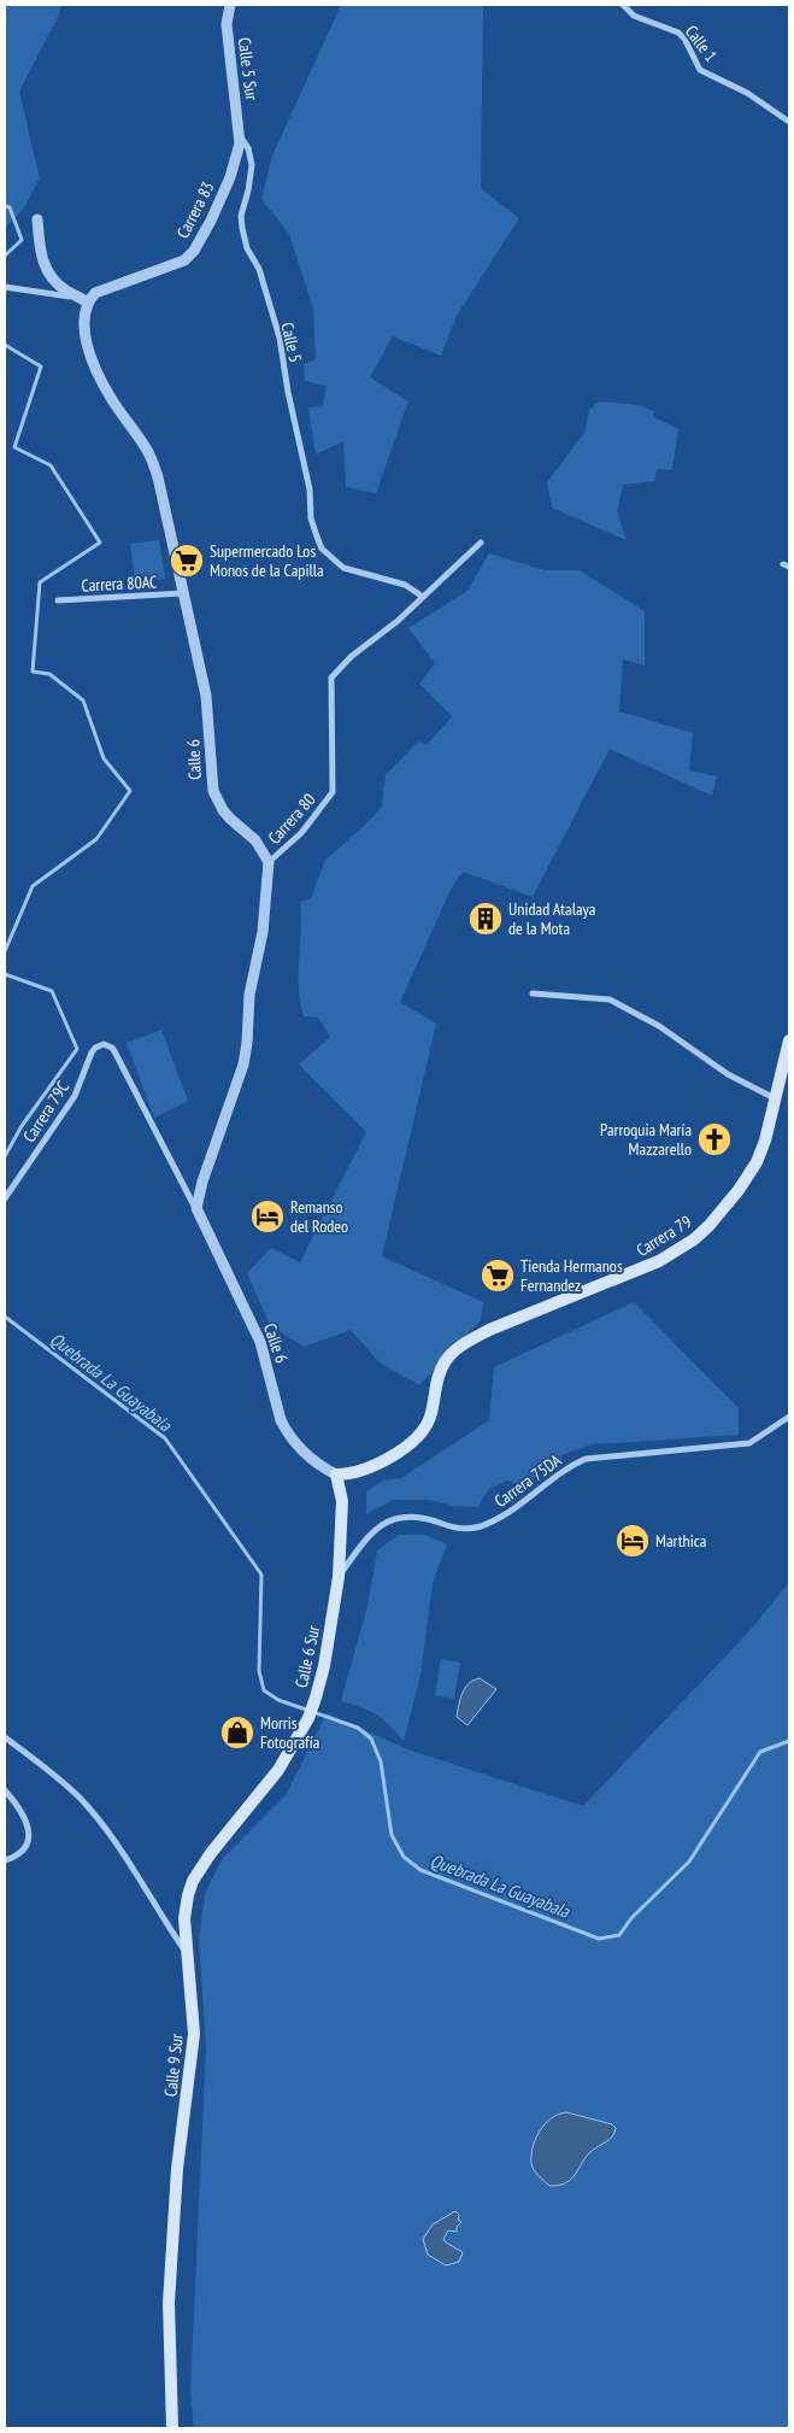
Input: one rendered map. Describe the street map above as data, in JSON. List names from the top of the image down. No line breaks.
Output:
{"streets":{"main road":["Carrera 79","Calle 6 Sur","Calle 9 Sur"],"street":["Calle 1","Calle 5 Sur","Carrera 83","Calle 5","Carrera 80AC","Calle 6","Carrera 80","Carrera 79C","Carrera 75DA"]},"crossings":[["Calle 5 Sur","Carrera 83"],["Calle 5 Sur","Calle 5"],["Carrera 83","Calle 5"],["Carrera 83","Calle 6"],["Calle 5","Carrera 80"],["Carrera 80AC","Calle 6"],["Calle 6","Carrera 80"],["Calle 6","Carrera 79C"],["Calle 6","Carrera 79"],["Calle 6","Calle 6 Sur"],["Carrera 79","Calle 6 Sur"],["Carrera 75DA","Calle 6 Sur"],["Calle 6 Sur","Calle 9 Sur"]],"water":["Quebrada La Guayabala"],"places":{"supermarket":["Supermercado Los Monos de la Capilla","Tienda Hermanos Fernandez"],"building":["Unidad Atalaya de la Mota"],"church":["Parroquia María Mazzarello"],"hotel":["Remanso del Rodeo","Marthica"],"shop":["Morris Fotografía"]}}
